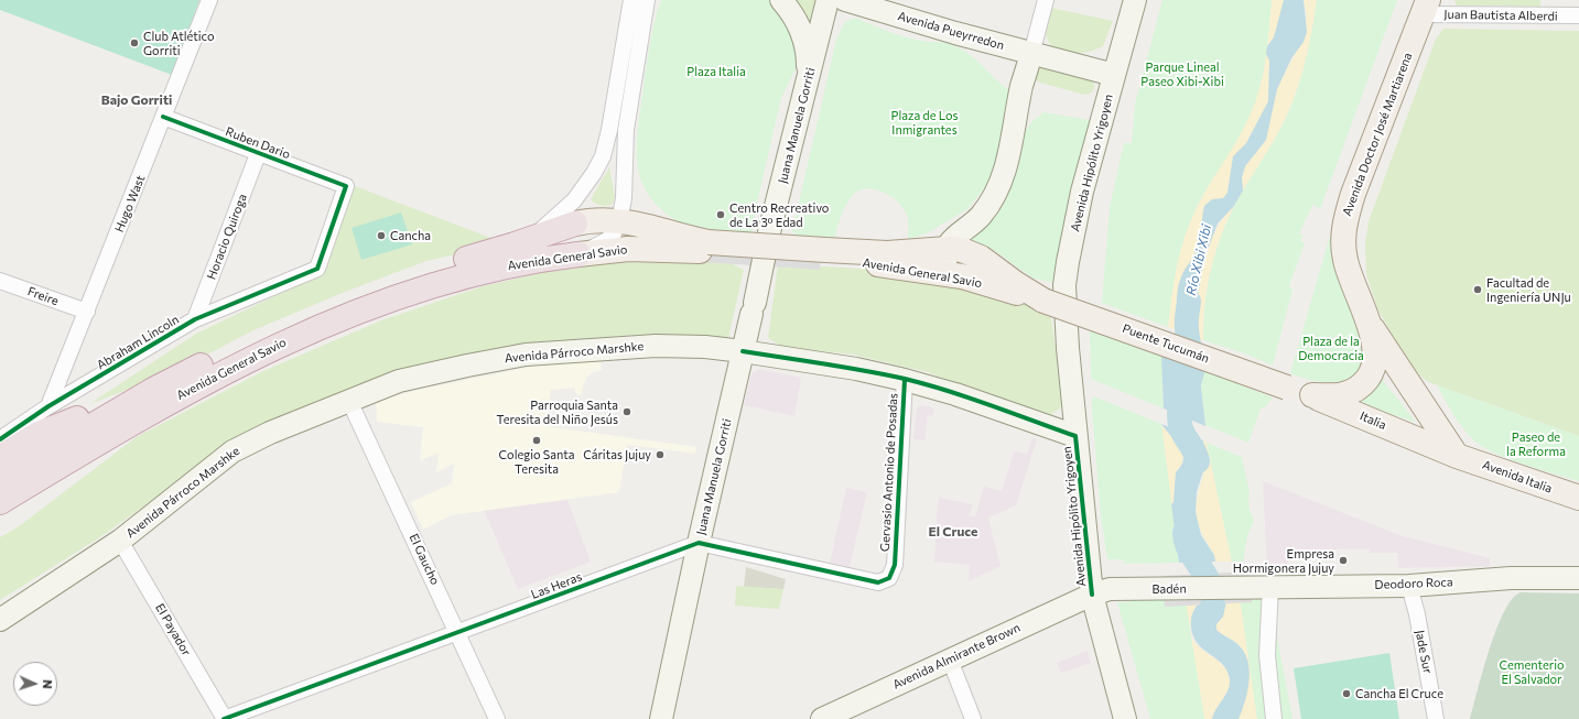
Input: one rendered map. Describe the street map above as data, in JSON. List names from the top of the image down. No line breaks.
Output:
{"streets":{"highway":["Avenida General Savio"],"main road":["Avenida Pueyrredon","Juana Manuela Gorriti","Avenida Doctor José Martiarena","Avenida Hipólito Yrigoyen","Puente Tucumán","Avenida Párroco Marshke","Italia","Avenida Italia","Deodoro Roca","Badén","Avenida Almirante Brown"],"street":["Juan Bautista Alberdi","Ruben Dario","Hugo Wast","Horacio Quiroga","Freire","Abraham Lincoln","Gervasio Antonio de Posadas","El Gaucho","Las Heras","El Payador","Jade Sur"]},"crossings":[["Juan Bautista Alberdi","Avenida Doctor José Martiarena"],["Avenida Pueyrredon","Avenida Hipólito Yrigoyen"],["Juana Manuela Gorriti","Avenida Párroco Marshke"],["Juana Manuela Gorriti","Gervasio Antonio de Posadas"],["Juana Manuela Gorriti","Las Heras"],["Ruben Dario","Hugo Wast"],["Ruben Dario","Horacio Quiroga"],["Ruben Dario","Abraham Lincoln"],["Avenida Hipólito Yrigoyen","Avenida Párroco Marshke"],["Avenida Hipólito Yrigoyen","Badén"],["Avenida Hipólito Yrigoyen","Avenida Almirante Brown"],["Hugo Wast","Freire"],["Hugo Wast","Abraham Lincoln"],["Horacio Quiroga","Abraham Lincoln"],["Avenida General Savio","Puente Tucumán"],["Puente Tucumán","Italia"],["Avenida Párroco Marshke","Gervasio Antonio de Posadas"],["Avenida Párroco Marshke","El Gaucho"],["Avenida Párroco Marshke","El Payador"],["Italia","Avenida Italia"],["Gervasio Antonio de Posadas","Las Heras"],["El Gaucho","Las Heras"],["Deodoro Roca","Badén"],["Deodoro Roca","Jade Sur"],["Las Heras","El Payador"],["Badén","Avenida Almirante Brown"]],"districts":["Bajo Gorriti","El Cruce"],"water":["Río Xibi Xibi"],"parks":["Parque Lineal Paseo Xibi-Xibi","Plaza Italia","Plaza de Los Inmigrantes","Plaza de la Democracia","Paseo de la Reforma","Cementerio El Salvador"],"places":["Club Atlético Gorriti","Centro Recreativo de La 3º Edad","Cancha","Facultad de Ingeniería UNJu","Parroquia Santa Teresita del Niño Jesús","Colegio Santa Teresita","Cáritas Jujuy","Empresa Hormigonera Jujuy","Cancha El Cruce"],"north":"right"}
